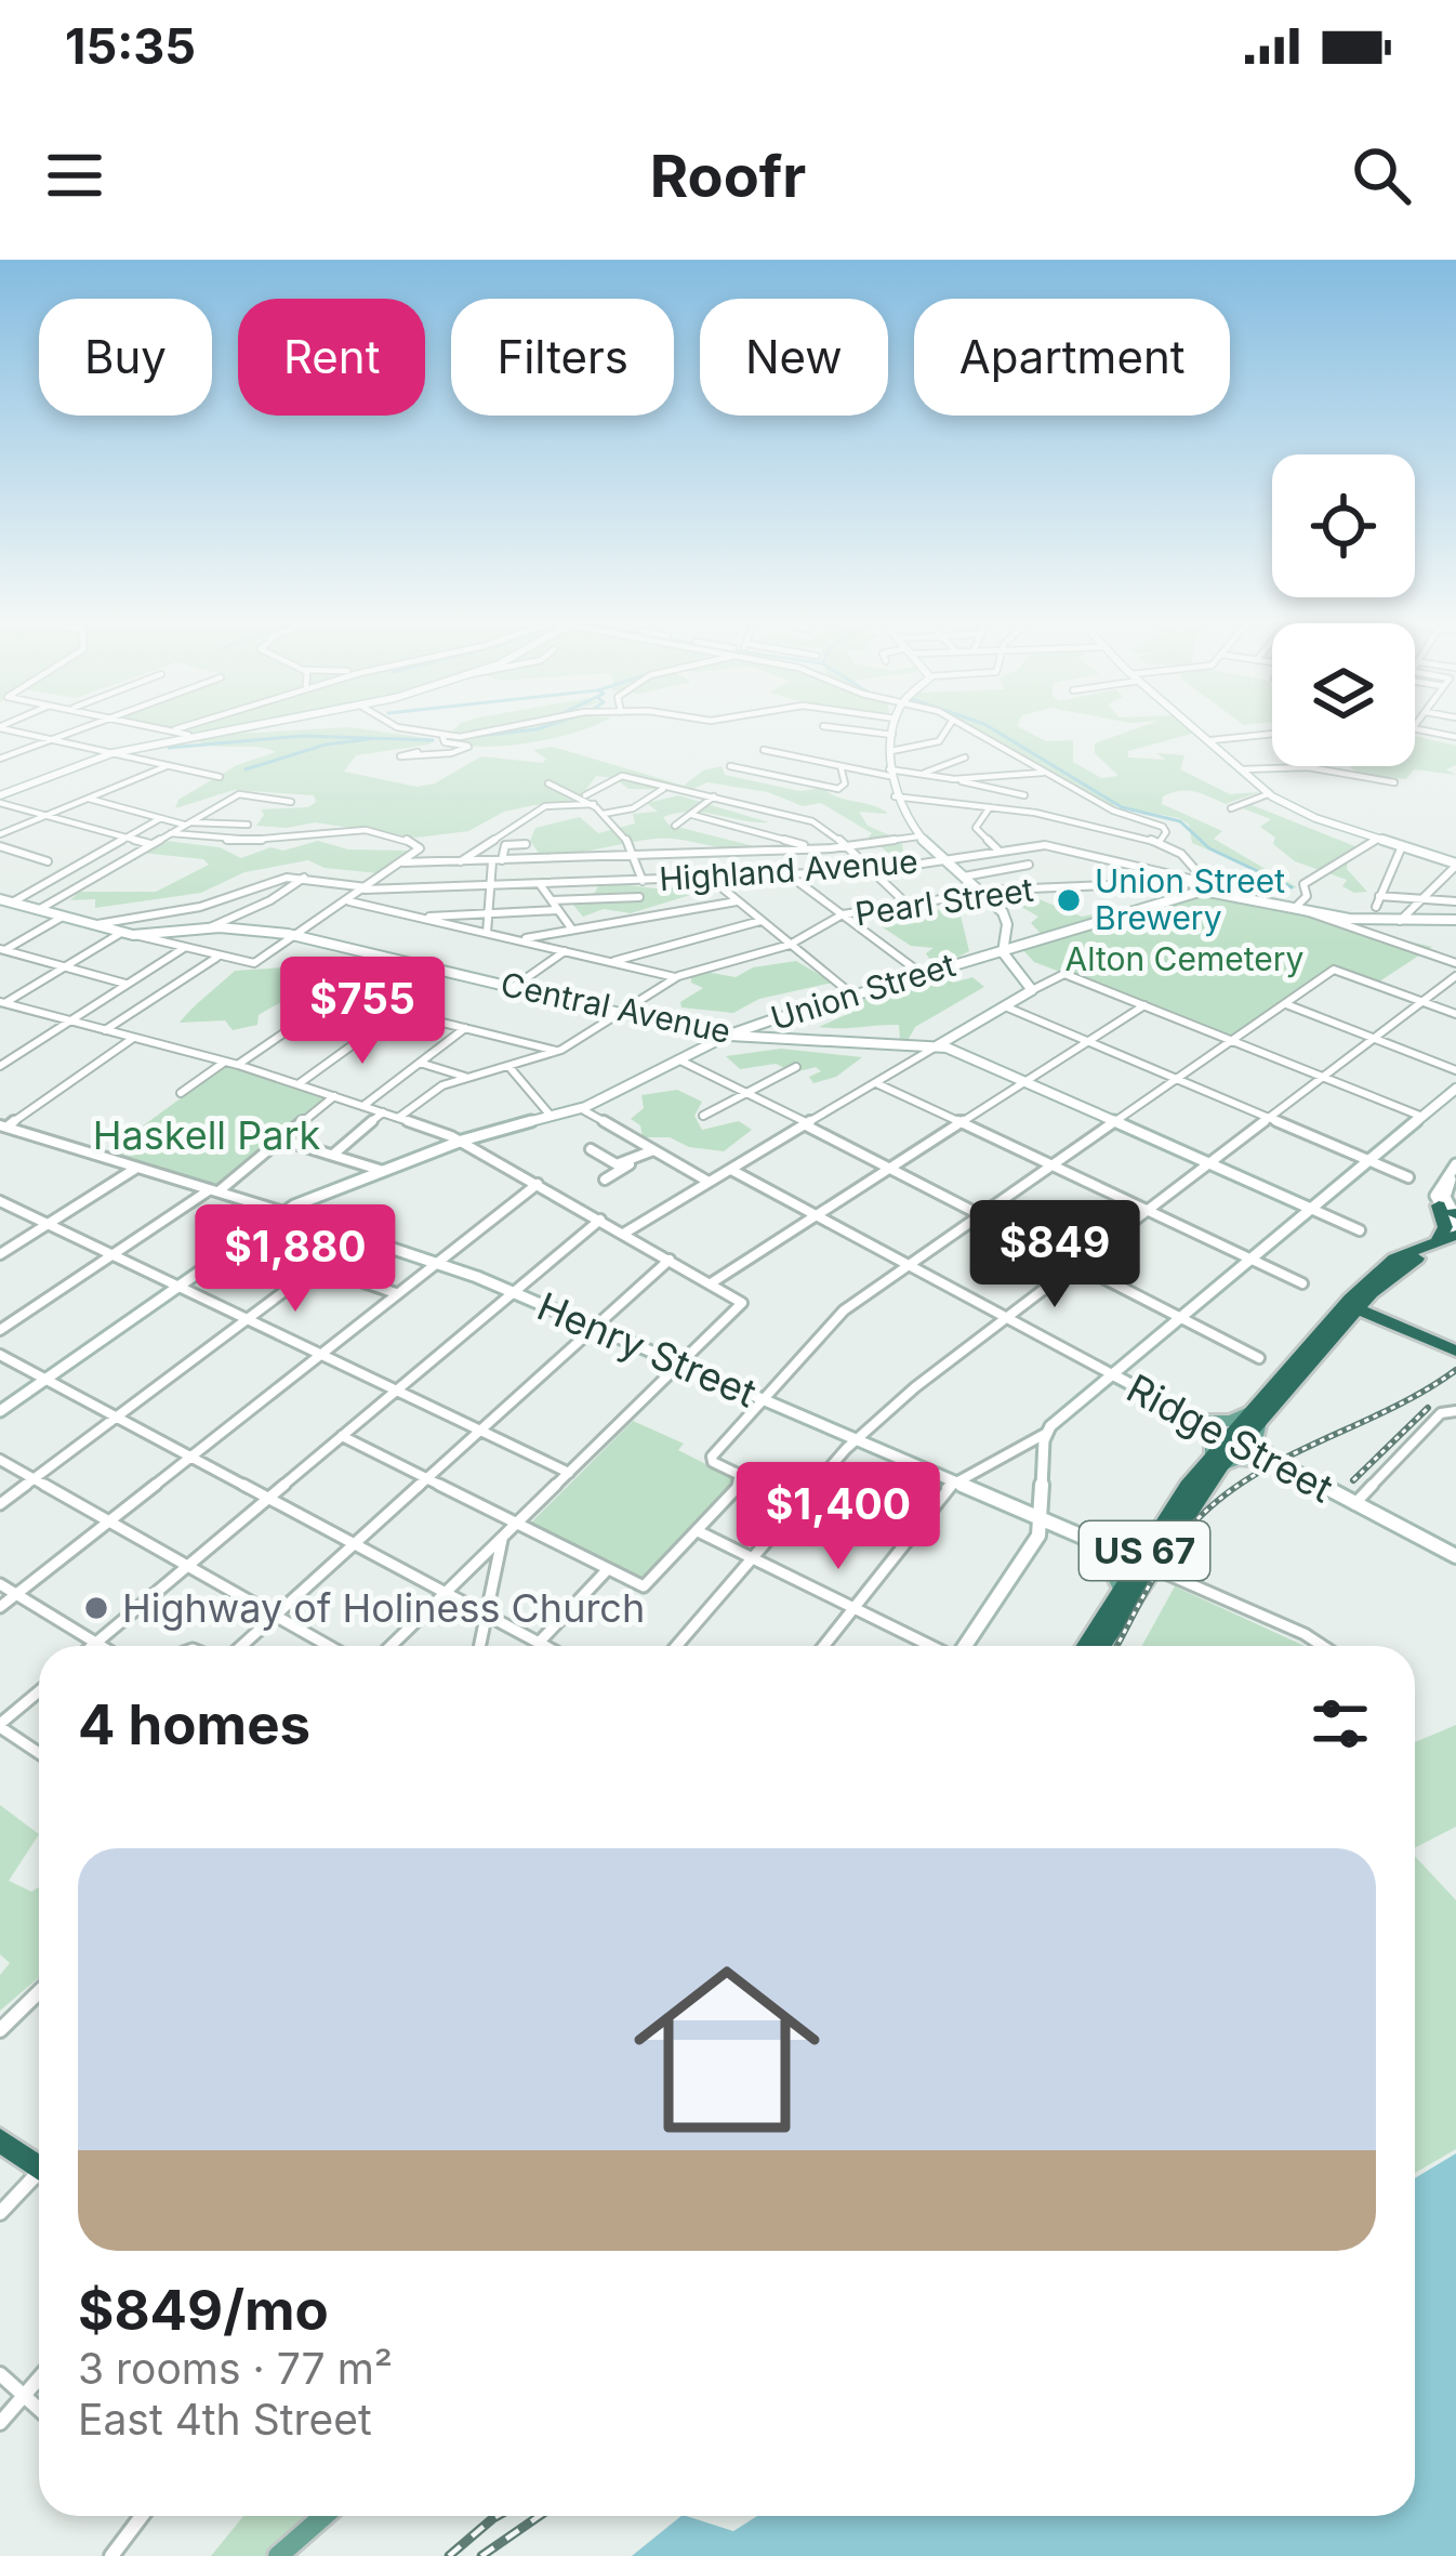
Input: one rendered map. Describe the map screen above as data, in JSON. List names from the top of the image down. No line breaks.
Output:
{"streets":{"highway":["US 67"],"street":["Highland Avenue","Pearl Street","Union Street","Central Avenue","Henry Street","Ridge Street"]},"crossings":[["Highland Avenue","Pearl Street"],["Highland Avenue","Union Street"],["Highland Avenue","Central Avenue"],["Pearl Street","Union Street"],["Pearl Street","Central Avenue"],["Union Street","Central Avenue"],["Union Street","Henry Street"],["Henry Street","Ridge Street"],["Henry Street","US 67"],["Ridge Street","US 67"]],"parks":["Alton Cemetery","Haskell Park"],"places":["Union Street Brewery","Highway of Holiness Church"],"page":{"status":"15:35","header":"Roofr","chip":["Buy","Rent","Filters","New","Apartment"],"price":["$755","$849","$1,880","$1,400"],"heading":"4 homes","list":[{"name":"$849/mo","note":"3 rooms · 77 m² · East 4th Street"}]}}
